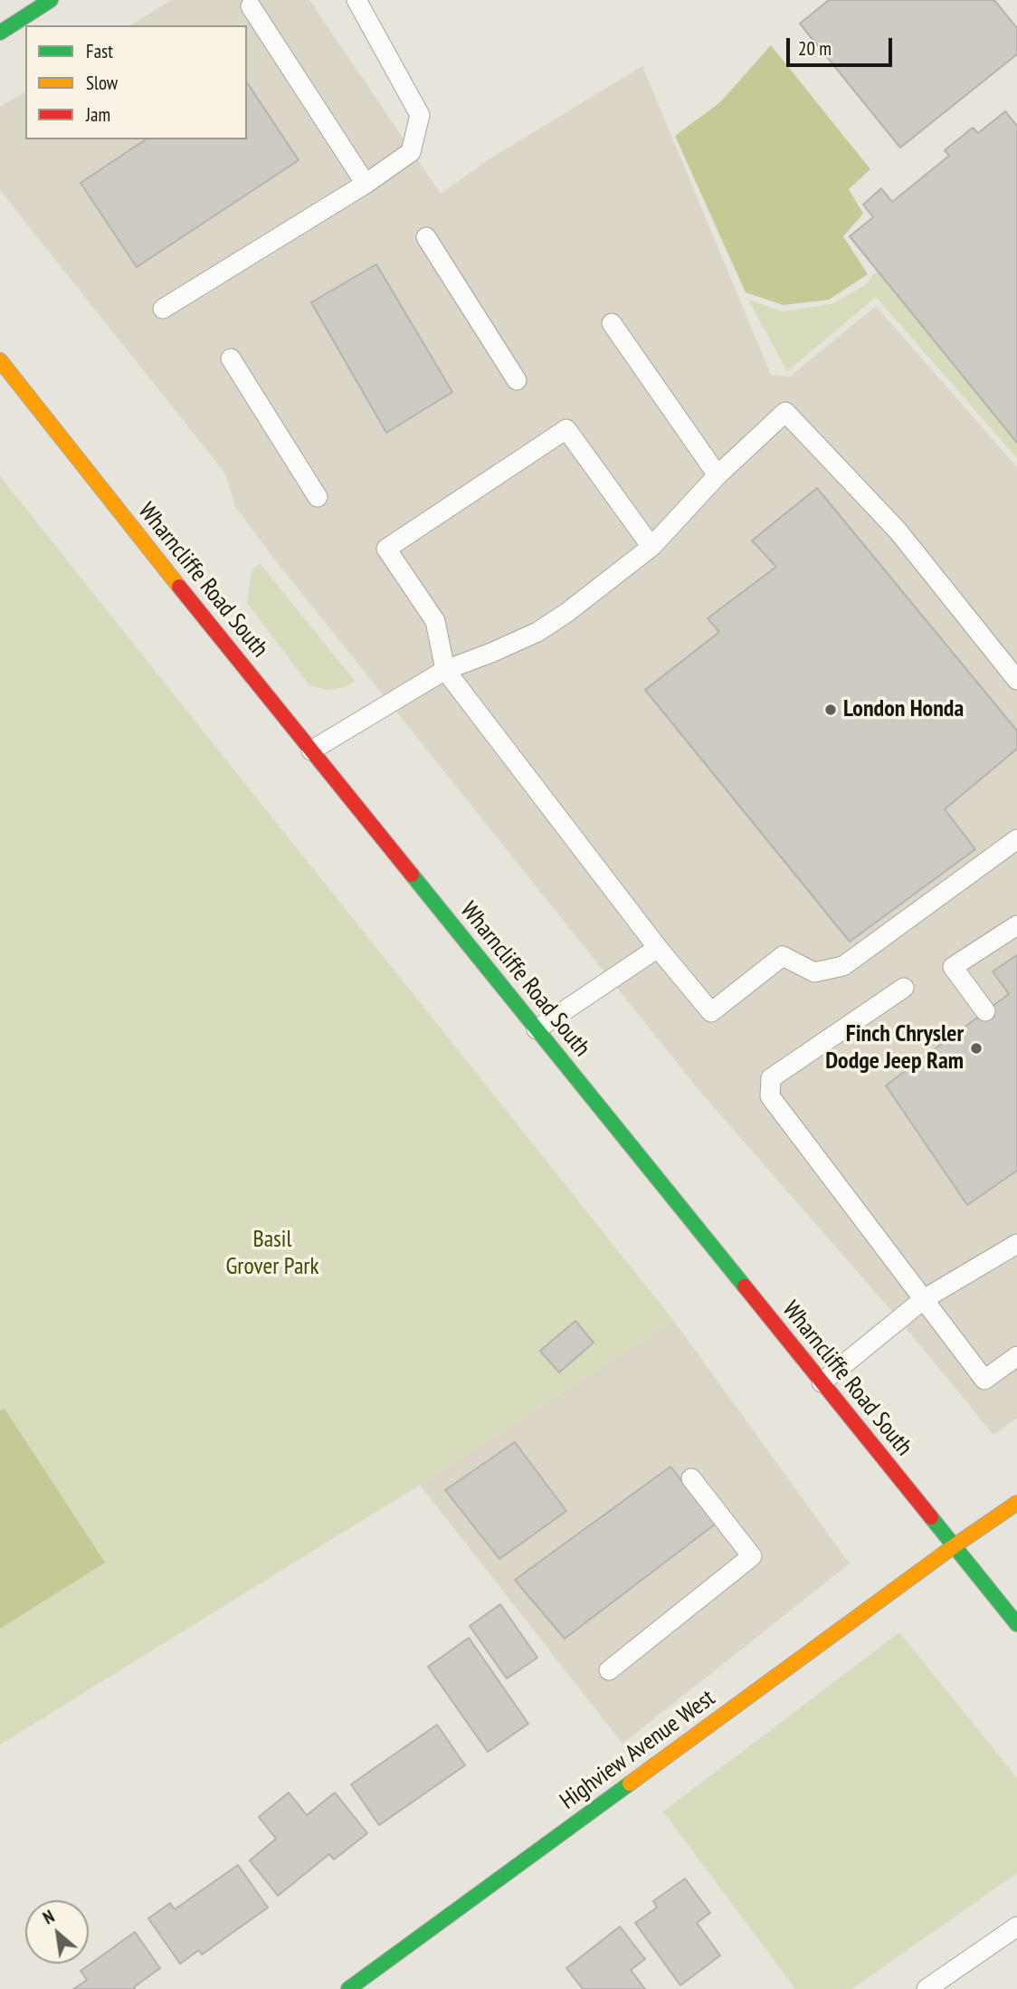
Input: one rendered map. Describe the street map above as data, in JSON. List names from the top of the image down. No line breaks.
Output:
{"streets":{"main road":["Wharncliffe Road South","Highview Avenue West"]},"crossings":[["Wharncliffe Road South","Highview Avenue West"]],"parks":["Basil Grover Park"],"places":["London Honda","Finch Chrysler Dodge Jeep Ram"],"legend":["Fast","Slow","Jam"],"scale_bar":"20 m","north":"top left"}
